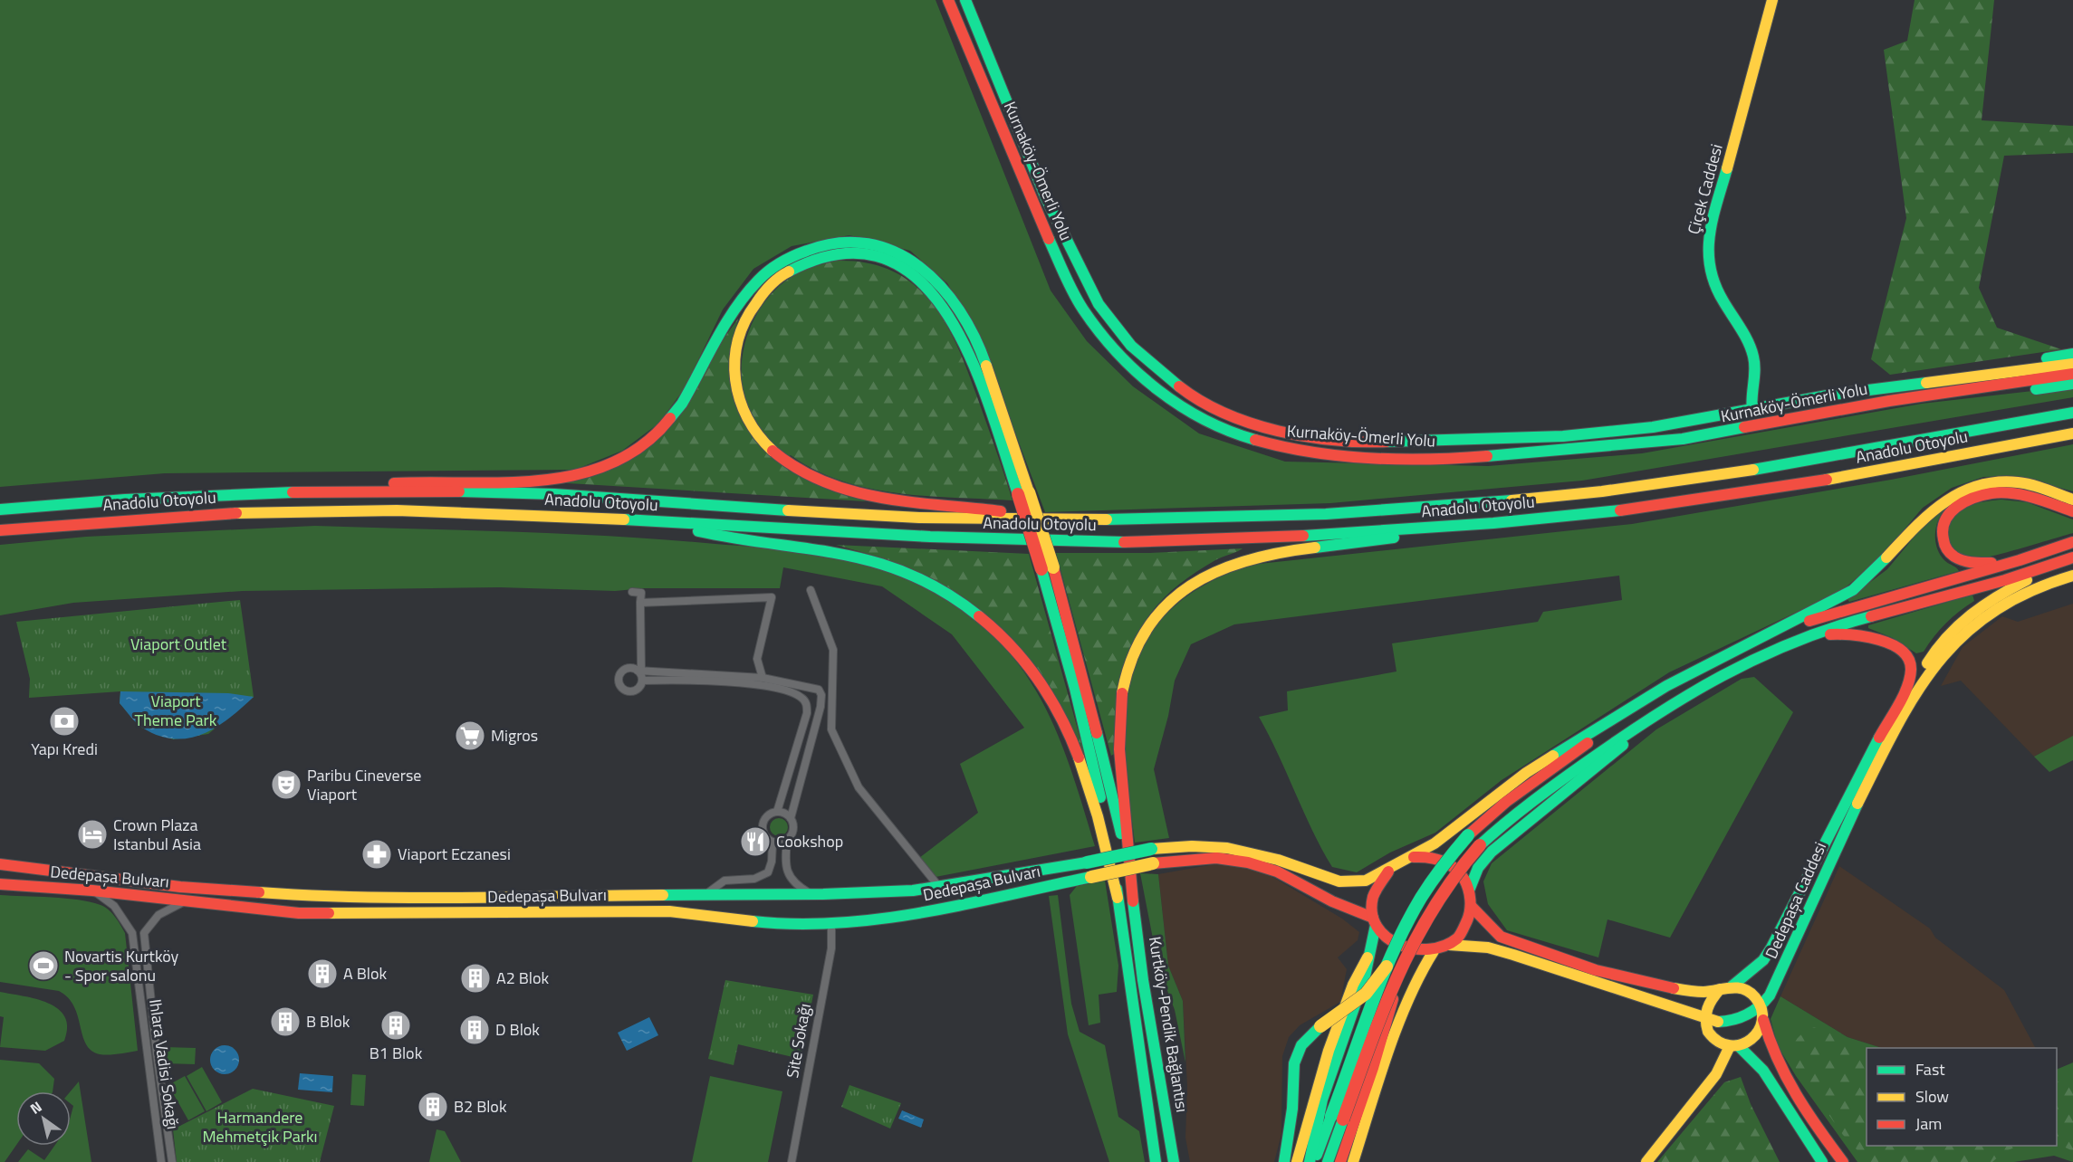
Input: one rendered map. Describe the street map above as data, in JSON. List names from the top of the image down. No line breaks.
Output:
{"streets":{"main road":["Kurnaköy-Ömerli Yolu","Çiçek Caddesi","Anadolu Otoyolu","Dedepaşa Bulvarı","Dedepaşa Caddesi","Kurtköy-Pendik Bağlantısı"],"street":["Site Sokağı","Ihlara Vadisi Sokağı"]},"crossings":[["Kurnaköy-Ömerli Yolu","Çiçek Caddesi"],["Dedepaşa Bulvarı","Site Sokağı"],["Dedepaşa Bulvarı","Ihlara Vadisi Sokağı"]],"parks":["Viaport Outlet","Viaport Theme Park","Harmandere Mehmetçik Parkı"],"places":{"bank":["Yapı Kredi"],"supermarket":["Migros"],"theatre":["Paribu Cineverse Viaport"],"hotel":["Crown Plaza Istanbul Asia"],"restaurant":["Cookshop"],"pharmacy":["Viaport Eczanesi"],"sports":["Novartis Kurtköy - Spor salonu"],"building":["A Blok","A2 Blok","B Blok","B1 Blok","D Blok","B2 Blok"]},"legend":["Fast","Slow","Jam"],"north":"top left"}
